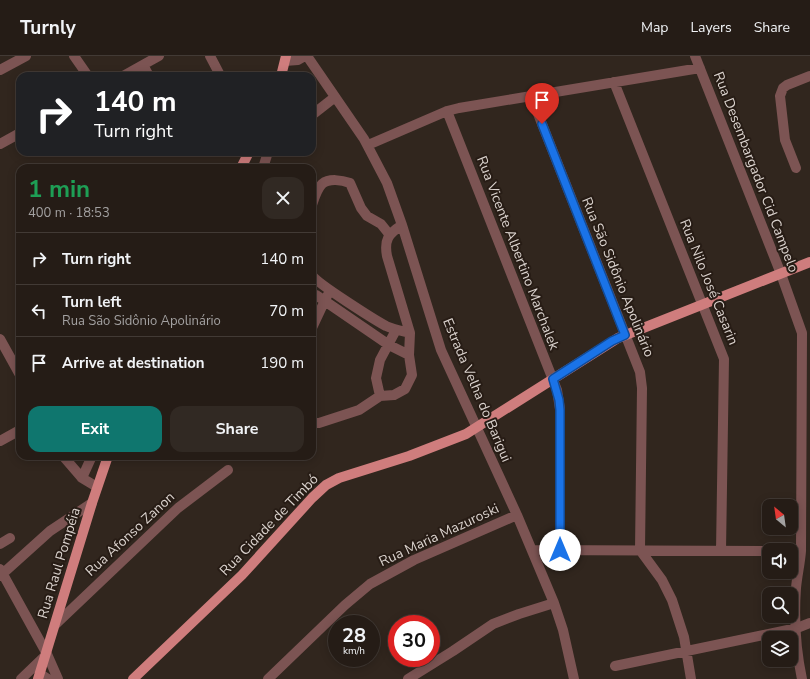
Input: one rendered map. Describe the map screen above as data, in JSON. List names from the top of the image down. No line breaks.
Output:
{"streets":{"main road":["Rua Cidade de Timbó","Rua Raul Pompéia"],"street":["Rua Desembargador Cid Campelo","Rua Vicente Albertino Marchalek","Rua São Sidônio Apolinário","Rua Nilo José Casarin","Estrada Velha do Barigui","Rua Afonso Zanon","Rua Maria Mazuroski"]},"crossings":[["Rua Desembargador Cid Campelo","Rua Cidade de Timbó"],["Rua Vicente Albertino Marchalek","Rua Cidade de Timbó"],["Rua São Sidônio Apolinário","Rua Cidade de Timbó"],["Rua Nilo José Casarin","Rua Cidade de Timbó"],["Estrada Velha do Barigui","Rua Cidade de Timbó"],["Estrada Velha do Barigui","Rua Maria Mazuroski"],["Rua Afonso Zanon","Rua Raul Pompéia"]],"north":"top left","page":{"header":"Turnly","nav":["Map","Layers","Share"],"turn":["140 m","Turn right"],"heading":["1 min","400 m · 18:53"],"list":[{"name":"Turn right","value":"140 m"},{"name":"Turn left","note":"Rua São Sidônio Apolinário","value":"70 m"},{"name":"Arrive at destination","value":"190 m"}],"buttons":["Exit","Share"],"speed":"28 km/h","limit":"30"}}
